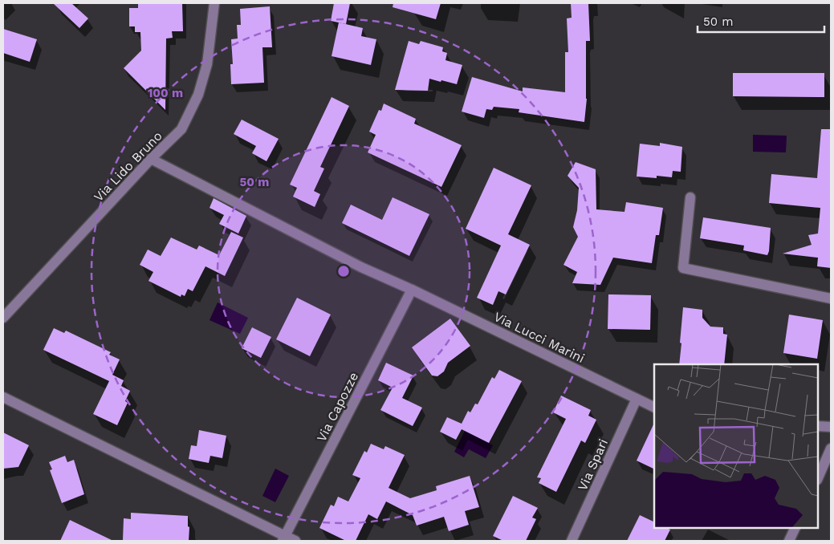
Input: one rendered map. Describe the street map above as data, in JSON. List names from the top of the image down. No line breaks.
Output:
{"streets":{"street":["Via Lido Bruno","Via Lucci Marini","Via Capozze","Via Spari"]},"crossings":[["Via Lido Bruno","Via Lucci Marini"],["Via Lucci Marini","Via Capozze"],["Via Lucci Marini","Via Spari"]],"scale_bar":"50 m","rings":["100 m","50 m"]}
